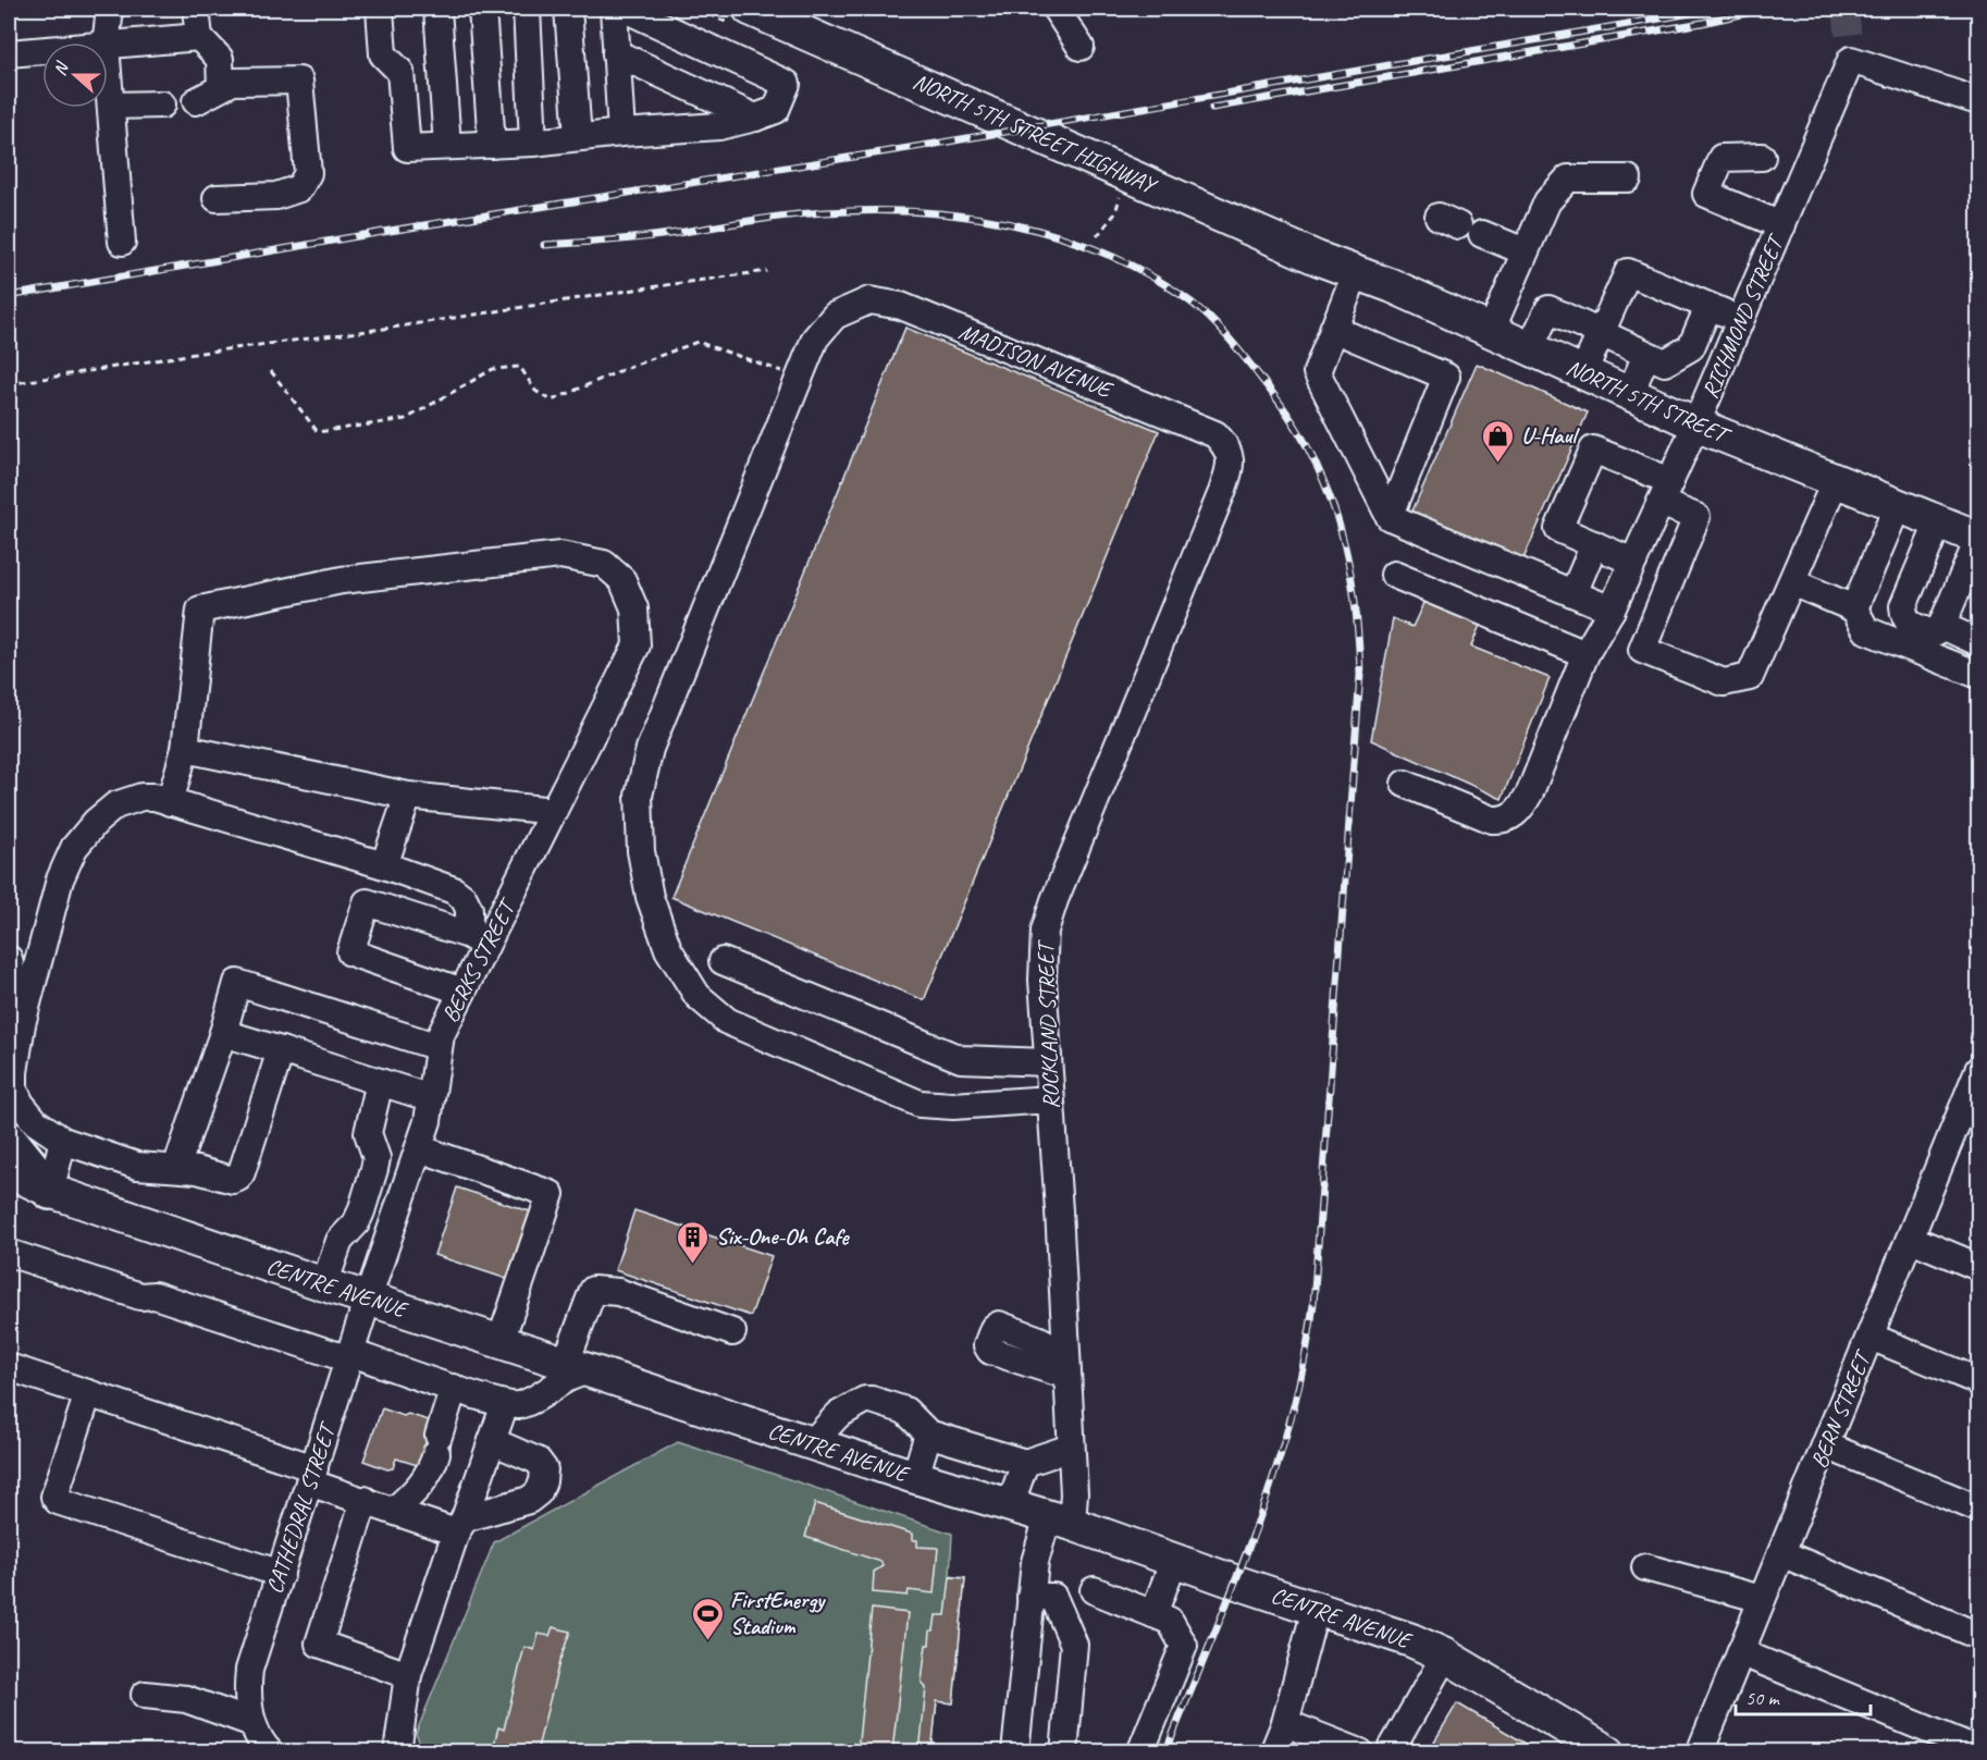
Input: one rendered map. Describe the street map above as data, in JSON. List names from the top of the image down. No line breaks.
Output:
{"streets":{"main road":["NORTH 5TH STREET HIGHWAY","NORTH 5TH STREET","CENTRE AVENUE"],"street":["RICHMOND STREET","MADISON AVENUE","BERKS STREET","ROCKLAND STREET","BERN STREET","CATHEDRAL STREET"]},"crossings":[["NORTH 5TH STREET HIGHWAY","NORTH 5TH STREET"],["RICHMOND STREET","NORTH 5TH STREET"],["MADISON AVENUE","ROCKLAND STREET"],["BERKS STREET","CENTRE AVENUE"],["BERKS STREET","CATHEDRAL STREET"],["ROCKLAND STREET","CENTRE AVENUE"],["CENTRE AVENUE","CATHEDRAL STREET"]],"places":{"shop":["U-Haul"],"building":["Six-One-Oh Cafe"],"sports":["FirstEnergy Stadium"]},"scale_bar":"50 m","north":"left"}
